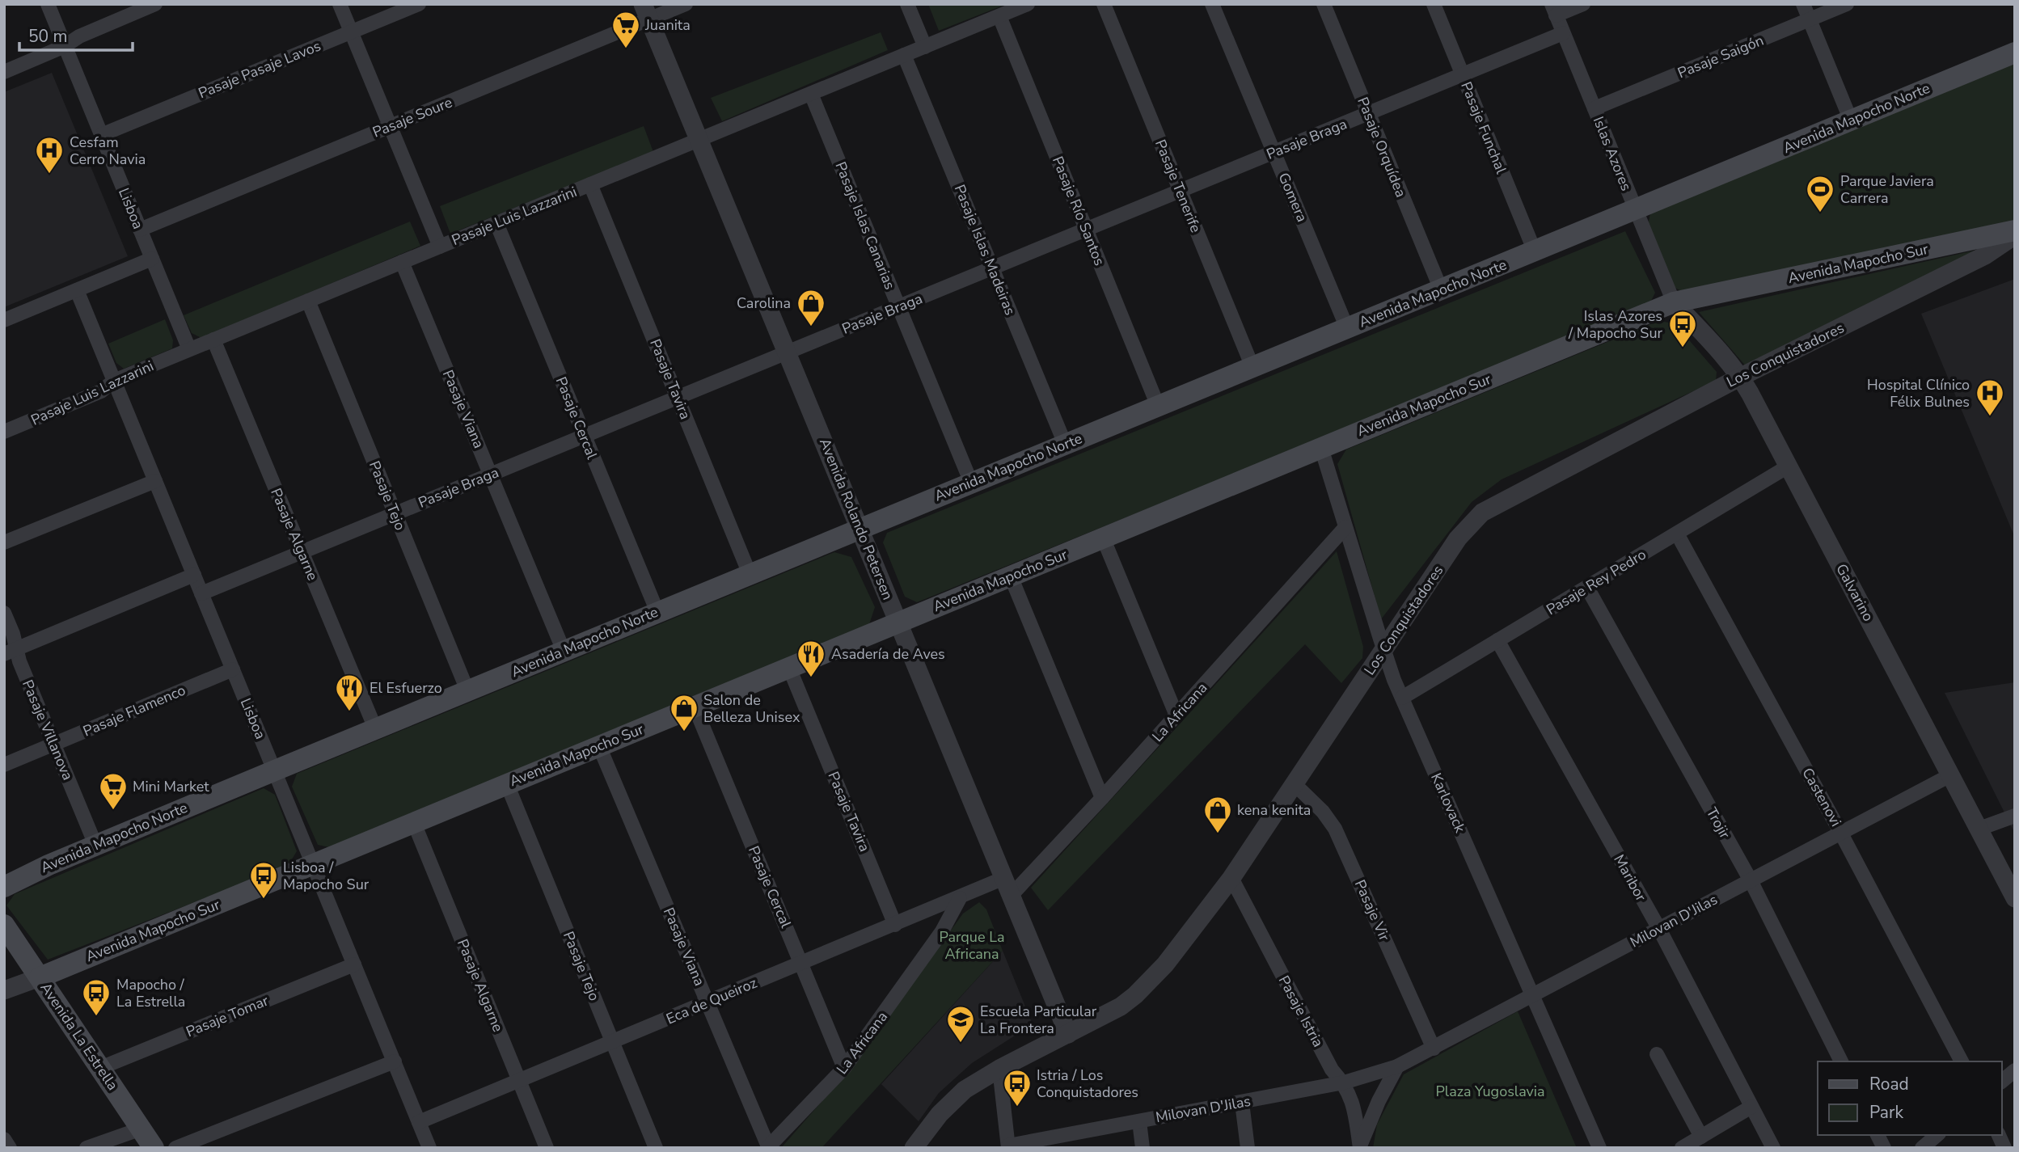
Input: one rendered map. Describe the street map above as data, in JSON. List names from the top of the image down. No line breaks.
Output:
{"streets":{"main road":["Avenida Mapocho Norte","Avenida Mapocho Sur","Avenida La Estrella"],"street":["Pasaje Saigón","Pasaje Pasaje Lavos","Pasaje Soure","Pasaje Funchal","Pasaje Braga","Pasaje Orquídea","Islas Azores","Pasaje Tenerife","Gomera","Lisboa","Pasaje Río Santos","Pasaje Luis Lazzarini","Pasaje Islas Canarias","Pasaje Islas Madeiras","Los Conquistadores","Pasaje Tavira","Pasaje Viana","Pasaje Cercal","Pasaje Tejo","Avenida Rolando Petersen","Pasaje Algarne","Pasaje Rey Pedro","Galvarino","Pasaje Flamenco","La Africana","Pasaje Villanova","Castenovi","Karlovack","Trojir","Maribor","Pasaje Vir","Milovan D'Jilas","Eca de Queiroz","Pasaje Istria","Pasaje Tomar"]},"crossings":[["Pasaje Saigón","Islas Azores"],["Pasaje Pasaje Lavos","Lisboa"],["Pasaje Soure","Lisboa"],["Pasaje Soure","Avenida Rolando Petersen"],["Avenida Mapocho Norte","Pasaje Funchal"],["Avenida Mapocho Norte","Pasaje Orquídea"],["Avenida Mapocho Norte","Islas Azores"],["Avenida Mapocho Norte","Pasaje Tenerife"],["Avenida Mapocho Norte","Gomera"],["Avenida Mapocho Norte","Lisboa"],["Avenida Mapocho Norte","Pasaje Río Santos"],["Avenida Mapocho Norte","Pasaje Islas Canarias"],["Avenida Mapocho Norte","Pasaje Islas Madeiras"],["Avenida Mapocho Norte","Pasaje Tavira"],["Avenida Mapocho Norte","Pasaje Viana"],["Avenida Mapocho Norte","Pasaje Cercal"],["Avenida Mapocho Norte","Pasaje Tejo"],["Avenida Mapocho Norte","Avenida Rolando Petersen"],["Avenida Mapocho Norte","Pasaje Algarne"],["Avenida Mapocho Norte","Pasaje Villanova"],["Pasaje Funchal","Pasaje Braga"],["Pasaje Braga","Pasaje Orquídea"],["Pasaje Braga","Islas Azores"],["Pasaje Braga","Pasaje Tenerife"],["Pasaje Braga","Gomera"],["Pasaje Braga","Lisboa"],["Pasaje Braga","Pasaje Río Santos"],["Pasaje Braga","Pasaje Islas Canarias"],["Pasaje Braga","Pasaje Islas Madeiras"],["Pasaje Braga","Pasaje Tavira"],["Pasaje Braga","Pasaje Viana"],["Pasaje Braga","Pasaje Cercal"],["Pasaje Braga","Pasaje Tejo"],["Pasaje Braga","Avenida Rolando Petersen"],["Pasaje Braga","Pasaje Algarne"],["Islas Azores","Avenida Mapocho Sur"],["Islas Azores","Galvarino"],["Lisboa","Pasaje Luis Lazzarini"],["Lisboa","Avenida Mapocho Sur"],["Lisboa","Pasaje Flamenco"],["Lisboa","Eca de Queiroz"],["Lisboa","Pasaje Tomar"],["Pasaje Río Santos","Pasaje Luis Lazzarini"],["Pasaje Luis Lazzarini","Pasaje Islas Canarias"],["Pasaje Luis Lazzarini","Pasaje Islas Madeiras"],["Pasaje Luis Lazzarini","Pasaje Tavira"],["Pasaje Luis Lazzarini","Pasaje Viana"],["Pasaje Luis Lazzarini","Pasaje Cercal"],["Pasaje Luis Lazzarini","Pasaje Tejo"],["Pasaje Luis Lazzarini","Avenida Rolando Petersen"],["Pasaje Luis Lazzarini","Pasaje Algarne"],["Avenida Mapocho Sur","Pasaje Tavira"],["Avenida Mapocho Sur","Pasaje Viana"],["Avenida Mapocho Sur","Pasaje Cercal"],["Avenida Mapocho Sur","Pasaje Tejo"],["Avenida Mapocho Sur","Avenida Rolando Petersen"],["Avenida Mapocho Sur","Pasaje Algarne"],["Avenida Mapocho Sur","Galvarino"],["Avenida Mapocho Sur","Karlovack"],["Avenida Mapocho Sur","Avenida La Estrella"],["Los Conquistadores","Avenida Rolando Petersen"],["Los Conquistadores","Galvarino"],["Los Conquistadores","Karlovack"],["Los Conquistadores","Pasaje Vir"],["Los Conquistadores","Pasaje Istria"],["Pasaje Tavira","Eca de Queiroz"],["Pasaje Viana","La Africana"],["Pasaje Viana","Eca de Queiroz"],["Pasaje Cercal","La Africana"],["Pasaje Cercal","Eca de Queiroz"],["Pasaje Tejo","Eca de Queiroz"],["Avenida Rolando Petersen","La Africana"],["Avenida Rolando Petersen","Eca de Queiroz"],["Pasaje Algarne","Eca de Queiroz"],["Pasaje Rey Pedro","Galvarino"],["Pasaje Rey Pedro","Castenovi"],["Pasaje Rey Pedro","Karlovack"],["Pasaje Rey Pedro","Trojir"],["Pasaje Rey Pedro","Maribor"],["Galvarino","Milovan D'Jilas"],["Pasaje Flamenco","Pasaje Villanova"],["La Africana","Karlovack"],["La Africana","Eca de Queiroz"],["Castenovi","Milovan D'Jilas"],["Karlovack","Milovan D'Jilas"],["Trojir","Milovan D'Jilas"],["Maribor","Milovan D'Jilas"],["Pasaje Vir","Milovan D'Jilas"],["Milovan D'Jilas","Pasaje Istria"],["Pasaje Tomar","Avenida La Estrella"]],"parks":["Parque La Africana","Plaza Yugoslavia"],"places":{"supermarket":["Juanita","Mini Market"],"hospital":["Cesfam Cerro Navia","Hospital Clínico Félix Bulnes"],"sports":["Parque Javiera Carrera"],"shop":["Carolina","Salon de Belleza Unisex","kena kenita"],"bus stop":["Islas Azores / Mapocho Sur","Lisboa / Mapocho Sur","Mapocho / La Estrella","Istria / Los Conquistadores"],"restaurant":["Asadería de Aves","El Esfuerzo"],"school or university":["Escuela Particular La Frontera"]},"legend":["Road","Park"],"scale_bar":"50 m"}
